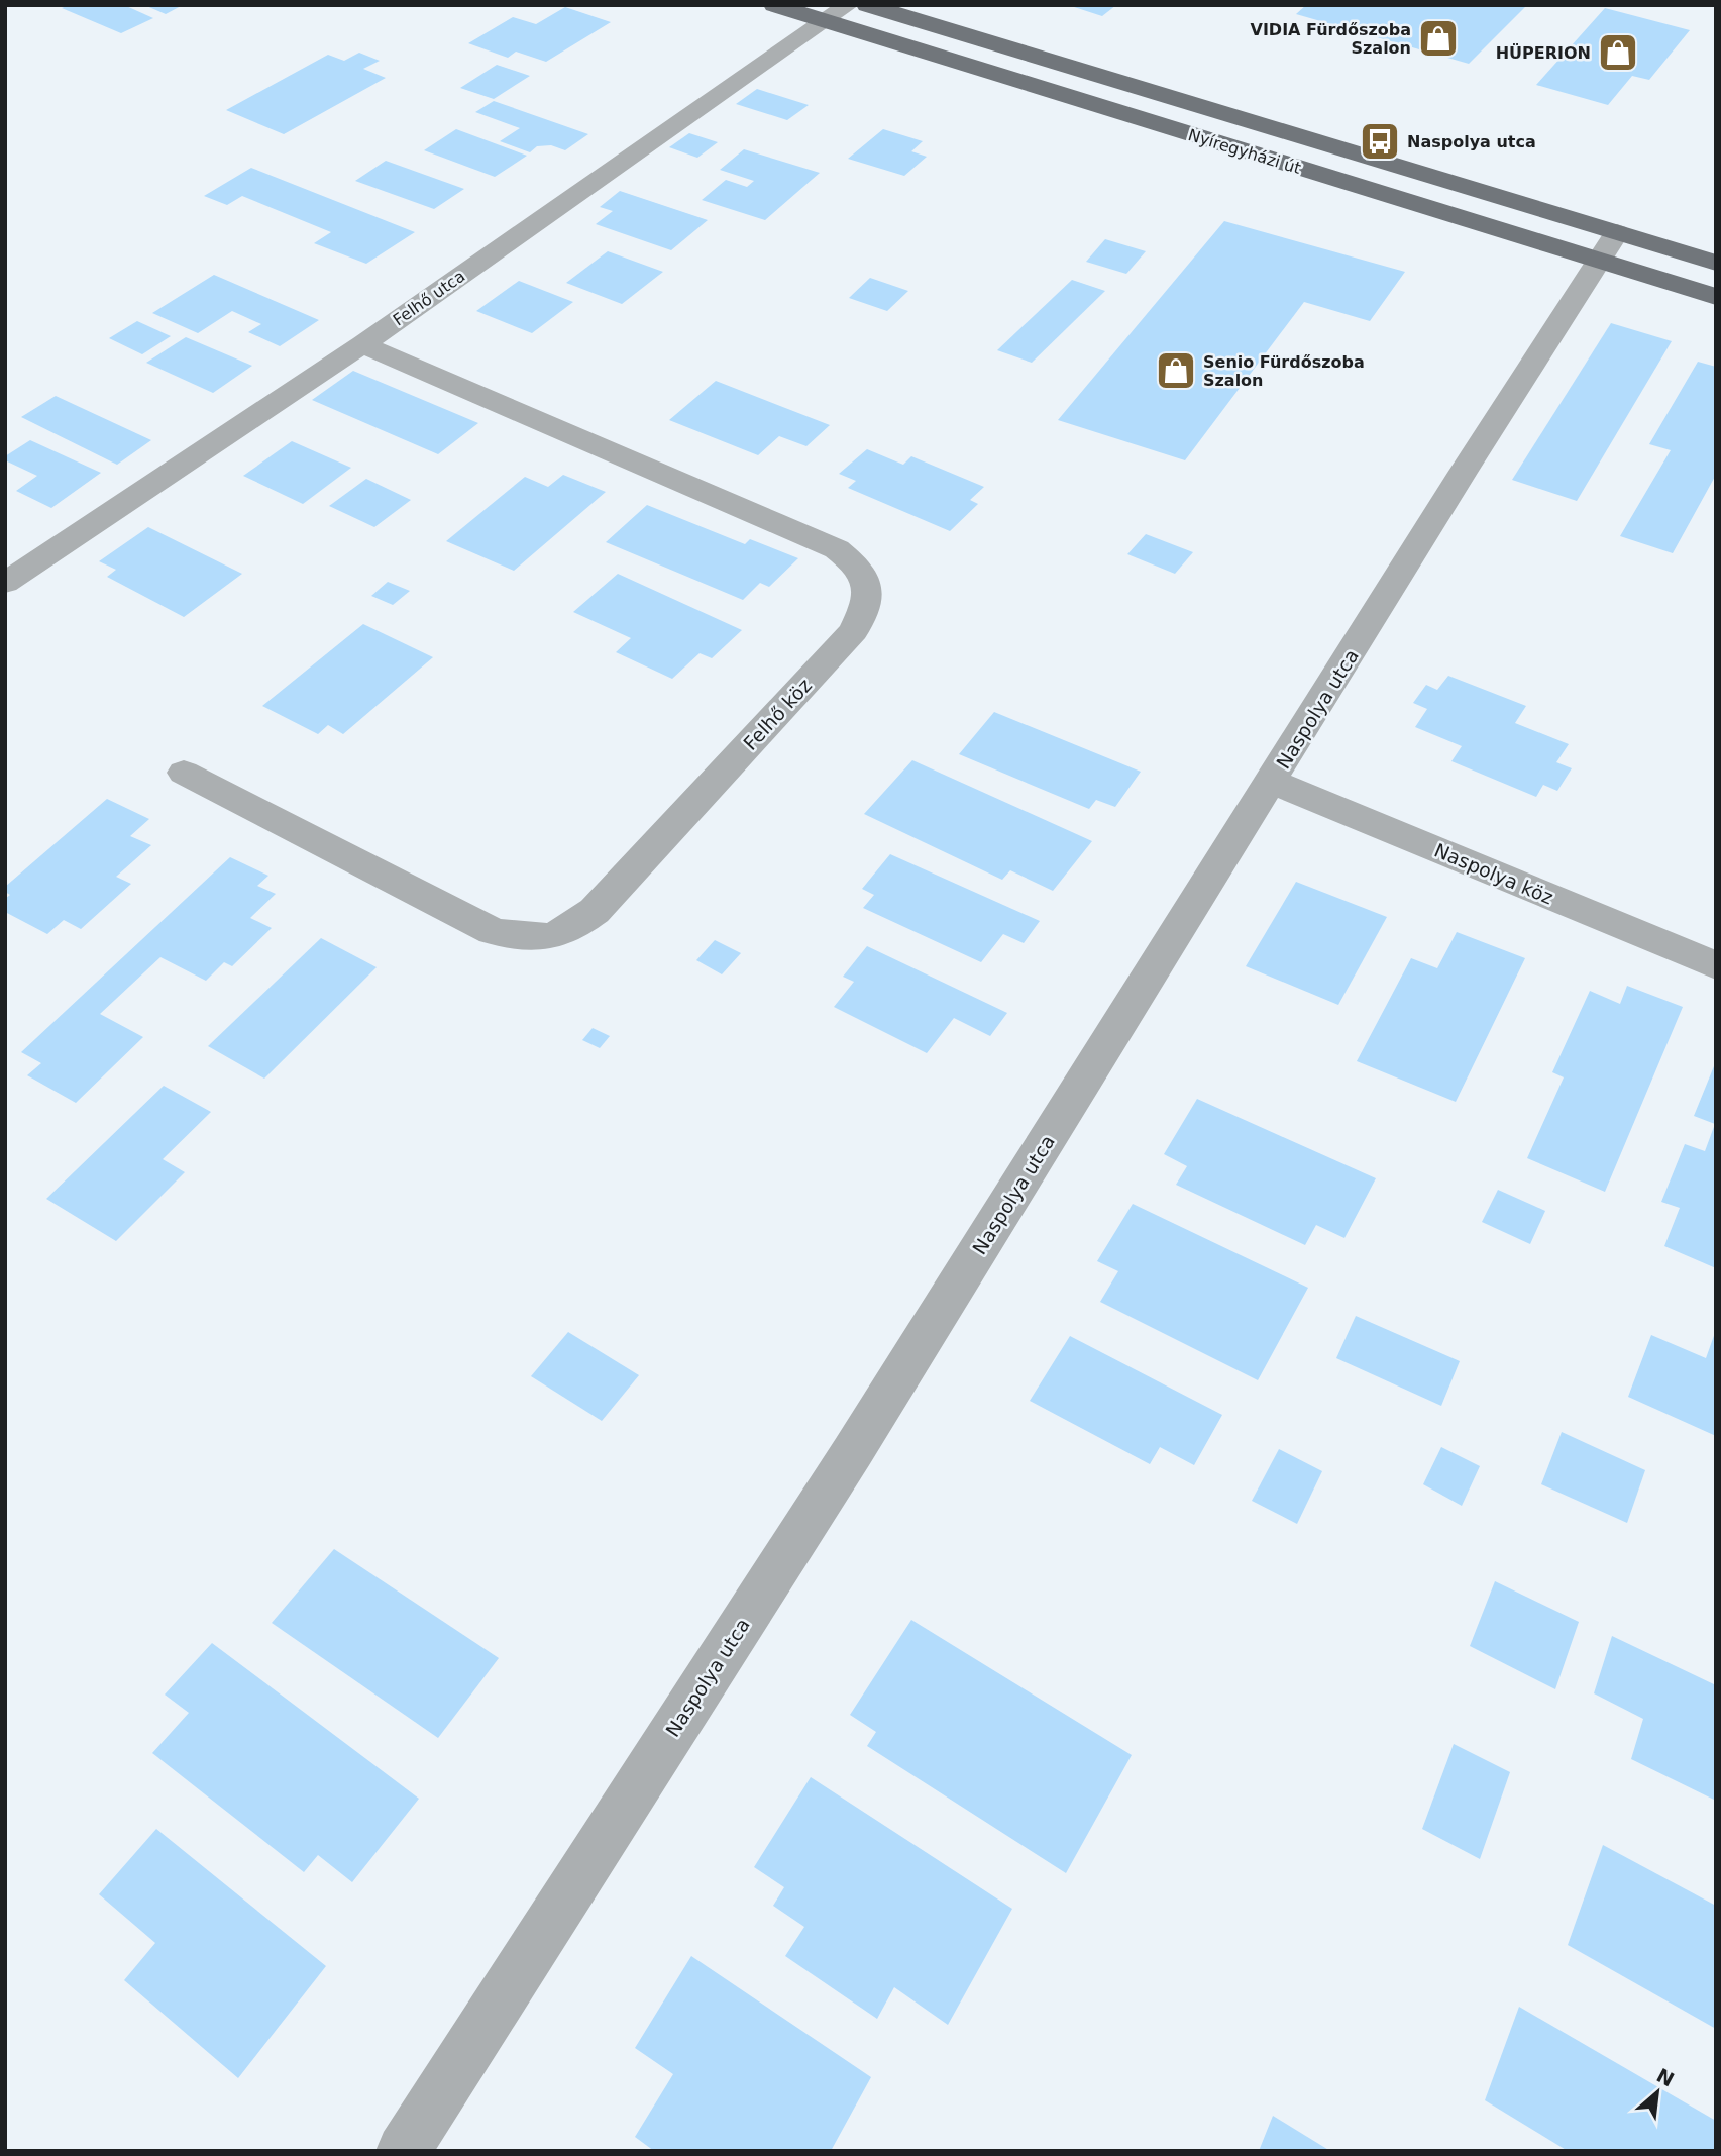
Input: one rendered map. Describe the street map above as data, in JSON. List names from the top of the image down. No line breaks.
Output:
{"streets":{"main road":["Nyíregyházi út"],"street":["Felhő utca","Naspolya utca","Felhő köz","Naspolya köz"]},"crossings":[["Nyíregyházi út","Felhő utca"],["Nyíregyházi út","Naspolya utca"],["Felhő utca","Felhő köz"],["Naspolya utca","Naspolya köz"]],"places":{"shop":["VIDIA Fürdőszoba Szalon","HÜPERION","Senio Fürdőszoba Szalon"],"bus stop":["Naspolya utca"]},"north":"top right"}
